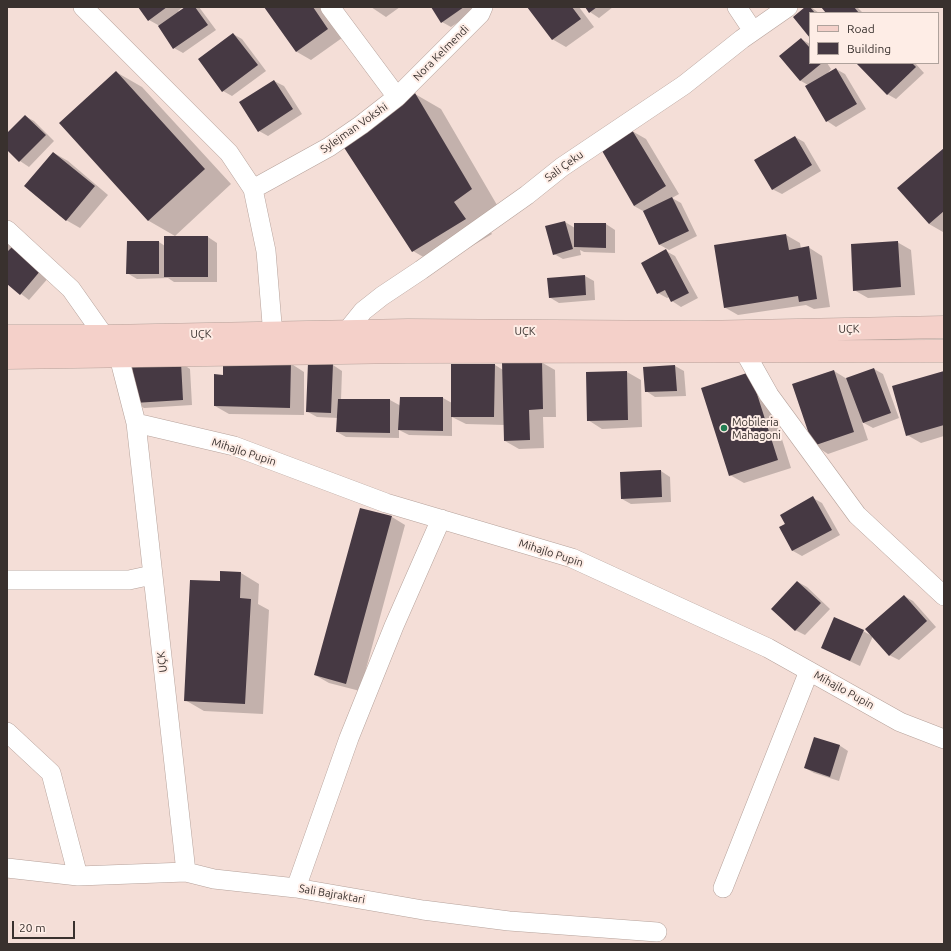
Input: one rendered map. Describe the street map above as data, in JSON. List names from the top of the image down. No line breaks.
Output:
{"streets":{"main road":["UÇK"],"street":["Nora Kelmendi","Sylejman Vokshi","Sali Çeku","Mihajlo Pupin","Sali Bajraktari"]},"crossings":[["Nora Kelmendi","Sylejman Vokshi"],["Sali Çeku","UÇK"],["UÇK","Mihajlo Pupin"],["UÇK","Sali Bajraktari"]],"places":["Mobileria Mahagoni"],"legend":["Road","Building"],"scale_bar":"20 m"}
